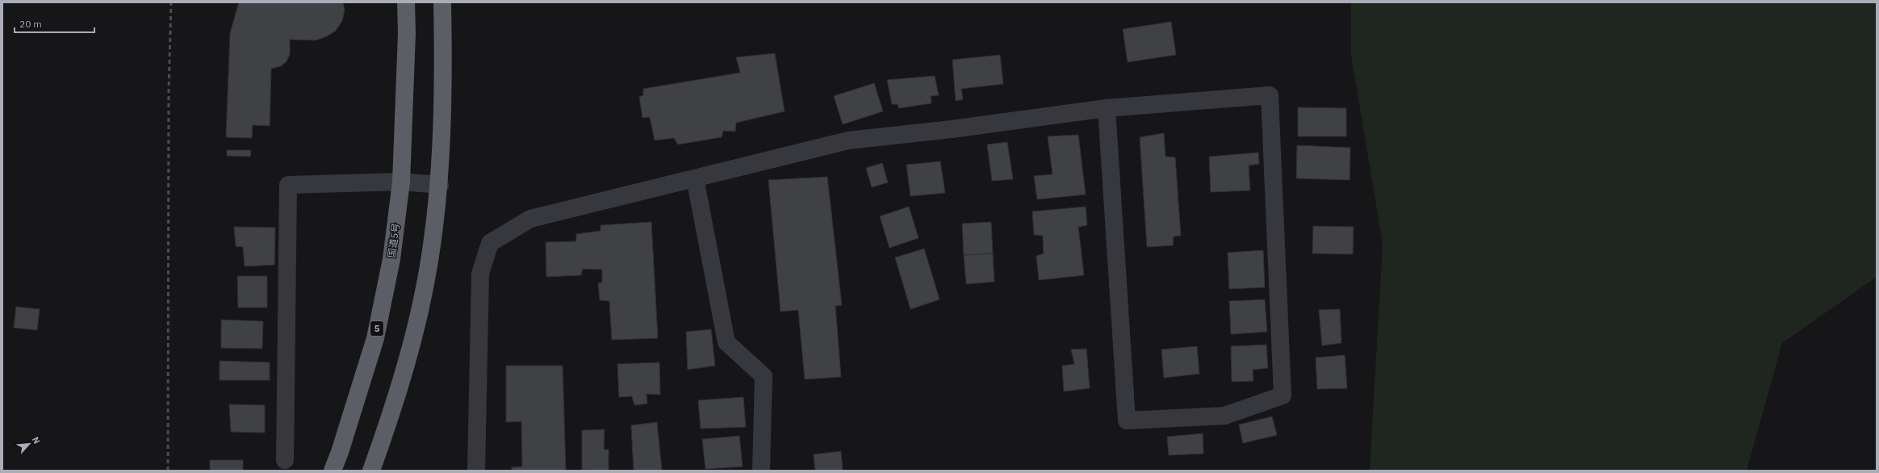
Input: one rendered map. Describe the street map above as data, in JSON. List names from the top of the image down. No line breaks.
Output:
{"streets":{"highway":["国道5号","5"]},"scale_bar":"20 m","north":"top right"}
